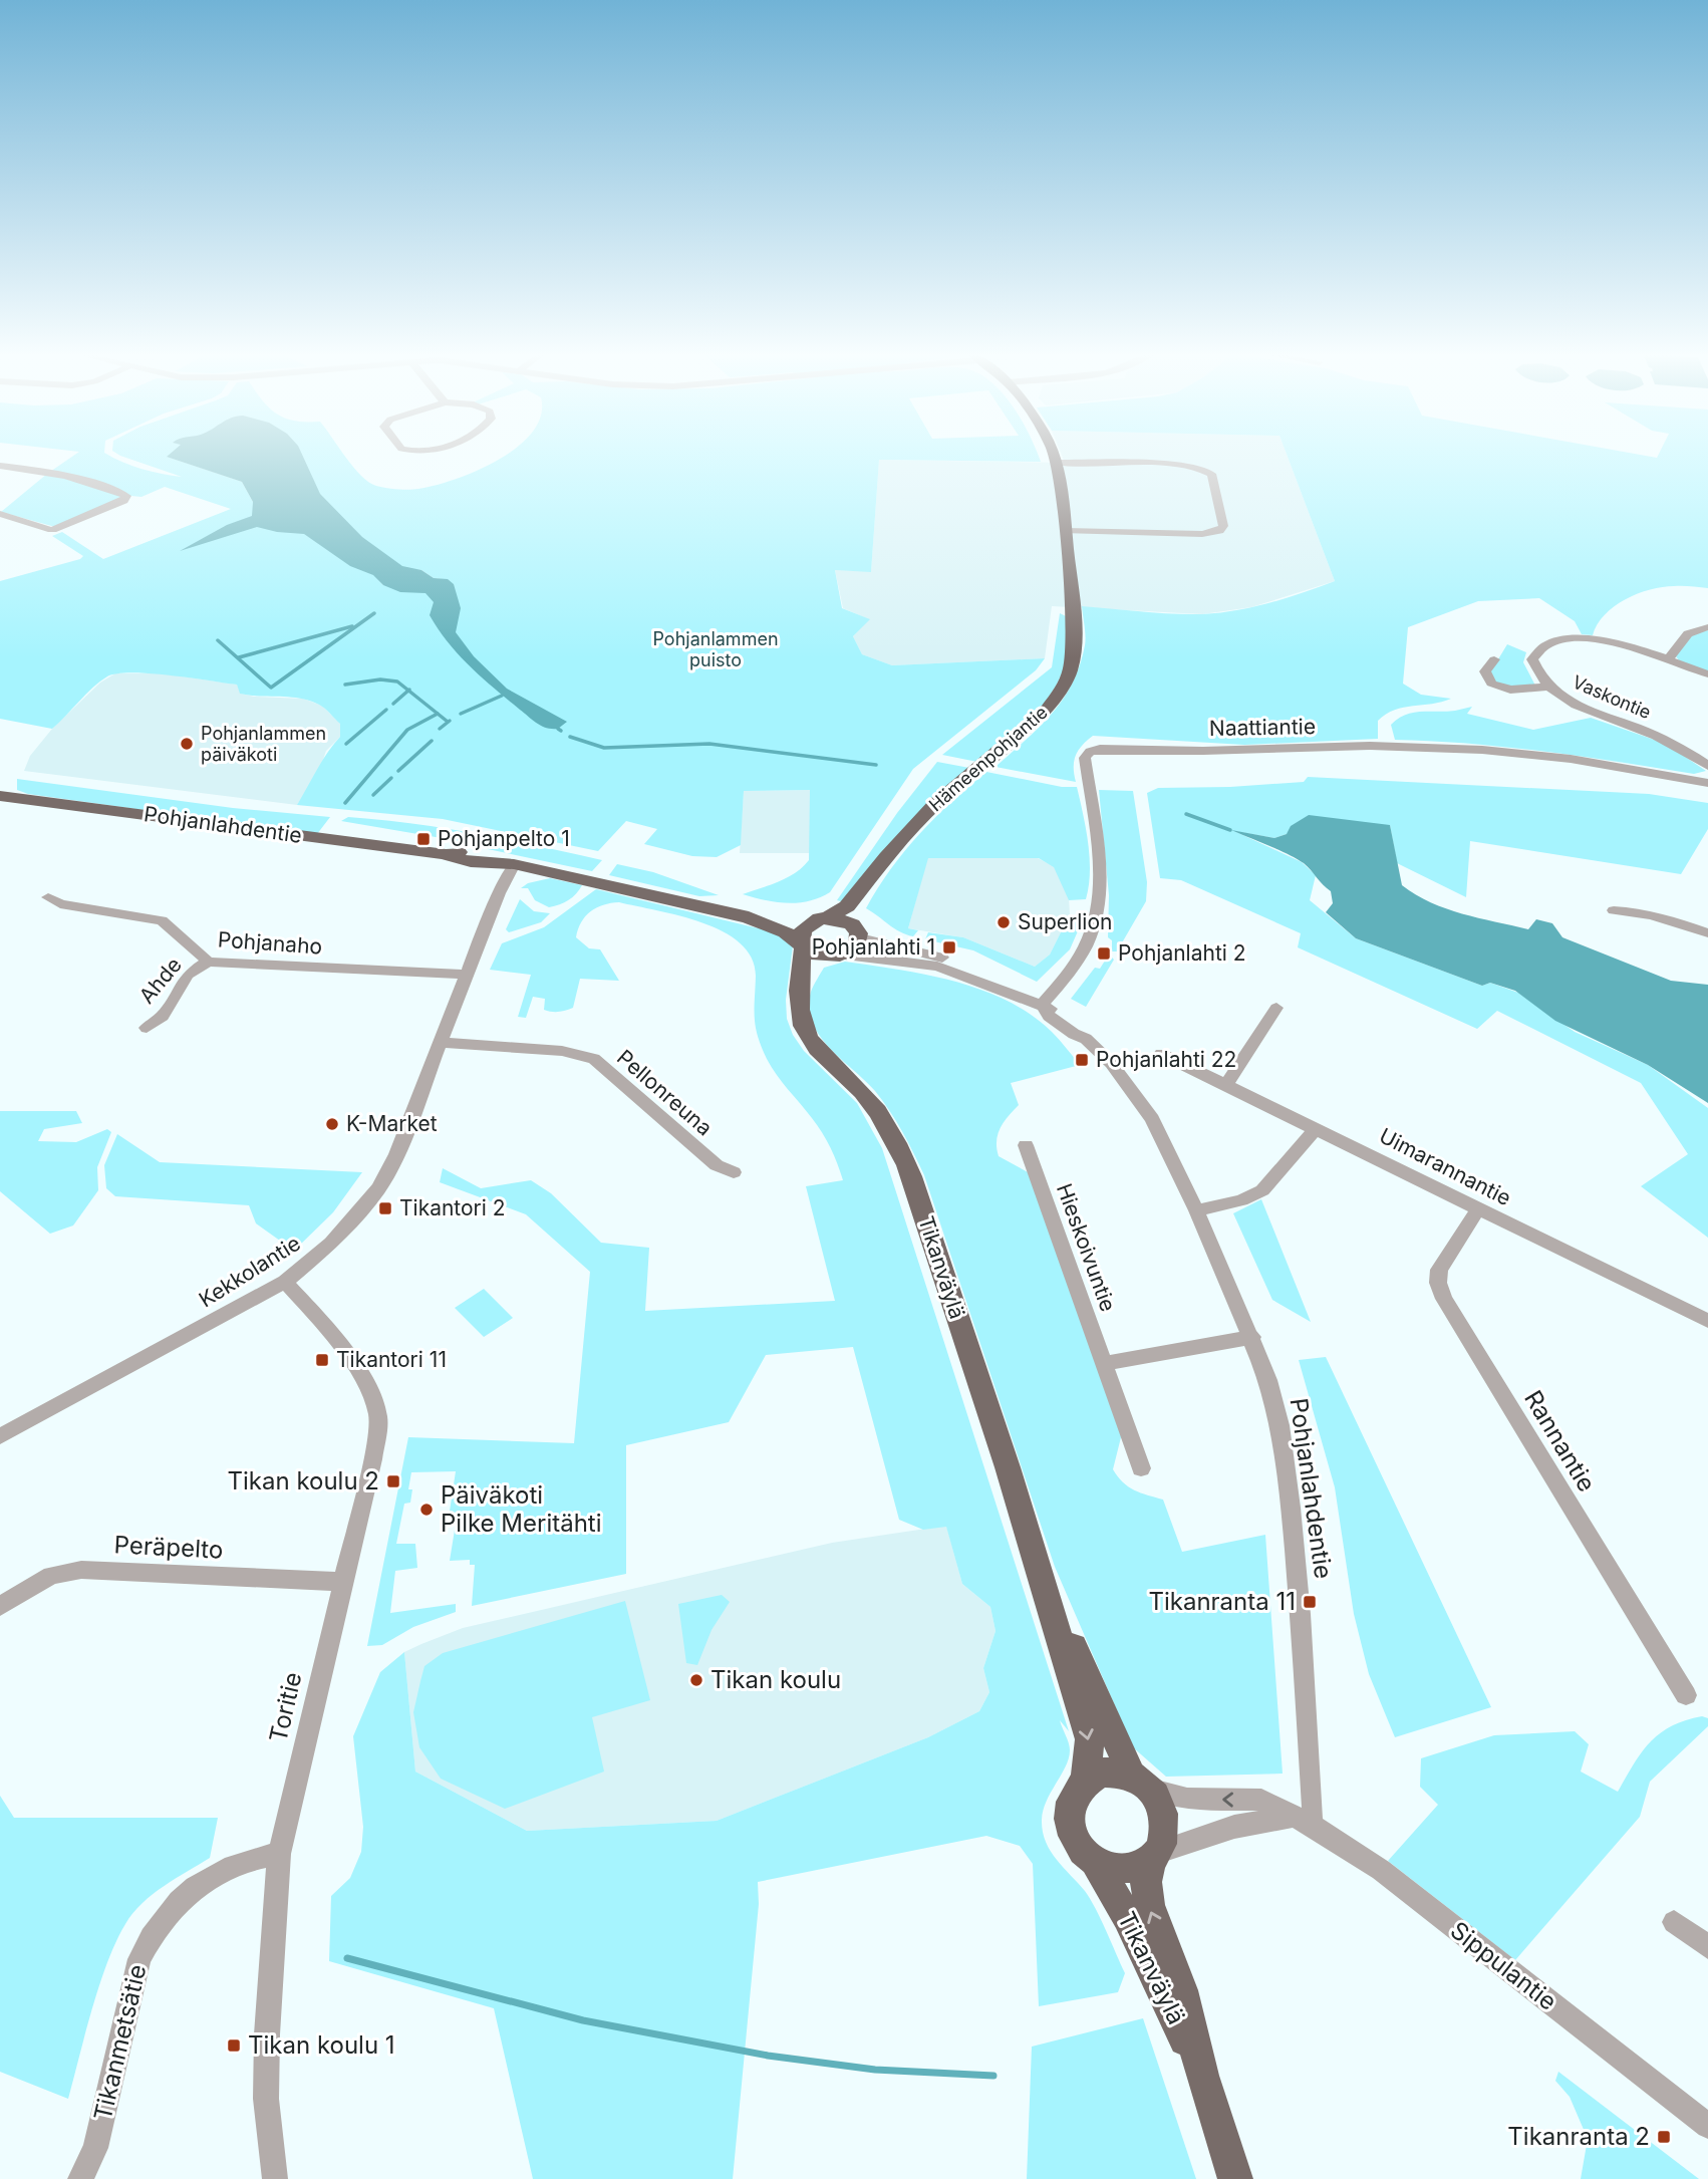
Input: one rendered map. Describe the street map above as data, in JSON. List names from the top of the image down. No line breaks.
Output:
{"streets":{"main road":["Hämeenpohjantie","Pohjanlahdentie","Tikanväylä"],"street":["Vaskontie","Naattiantie","Pohjanaho","Ahde","Pellonreuna","Uimarannantie","Hieskoivuntie","Kekkolantie","Rannantie","Peräpelto","Toritie","Sippulantie","Tikanmetsätie"]},"crossings":[["Naattiantie","Pohjanlahdentie"],["Hämeenpohjantie","Pohjanlahdentie"],["Hämeenpohjantie","Tikanväylä"],["Pohjanlahdentie","Tikanväylä"],["Pohjanlahdentie","Kekkolantie"],["Pohjanlahdentie","Sippulantie"],["Pohjanaho","Ahde"],["Pohjanaho","Kekkolantie"],["Pellonreuna","Kekkolantie"],["Uimarannantie","Rannantie"],["Tikanväylä","Sippulantie"],["Kekkolantie","Toritie"],["Peräpelto","Toritie"],["Toritie","Tikanmetsätie"]],"parks":["Pohjanlammen puisto"],"places":{"other":["Pohjanlammen päiväkoti","Superlion","K-Market","Päiväkoti Pilke Meritähti","Tikan koulu"],"transit":["Pohjanpelto 1","Pohjanlahti 1","Pohjanlahti 2","Pohjanlahti 22","Tikantori 2","Tikantori 11","Tikan koulu 2","Tikanranta 11","Tikan koulu 1","Tikanranta 2"]}}
